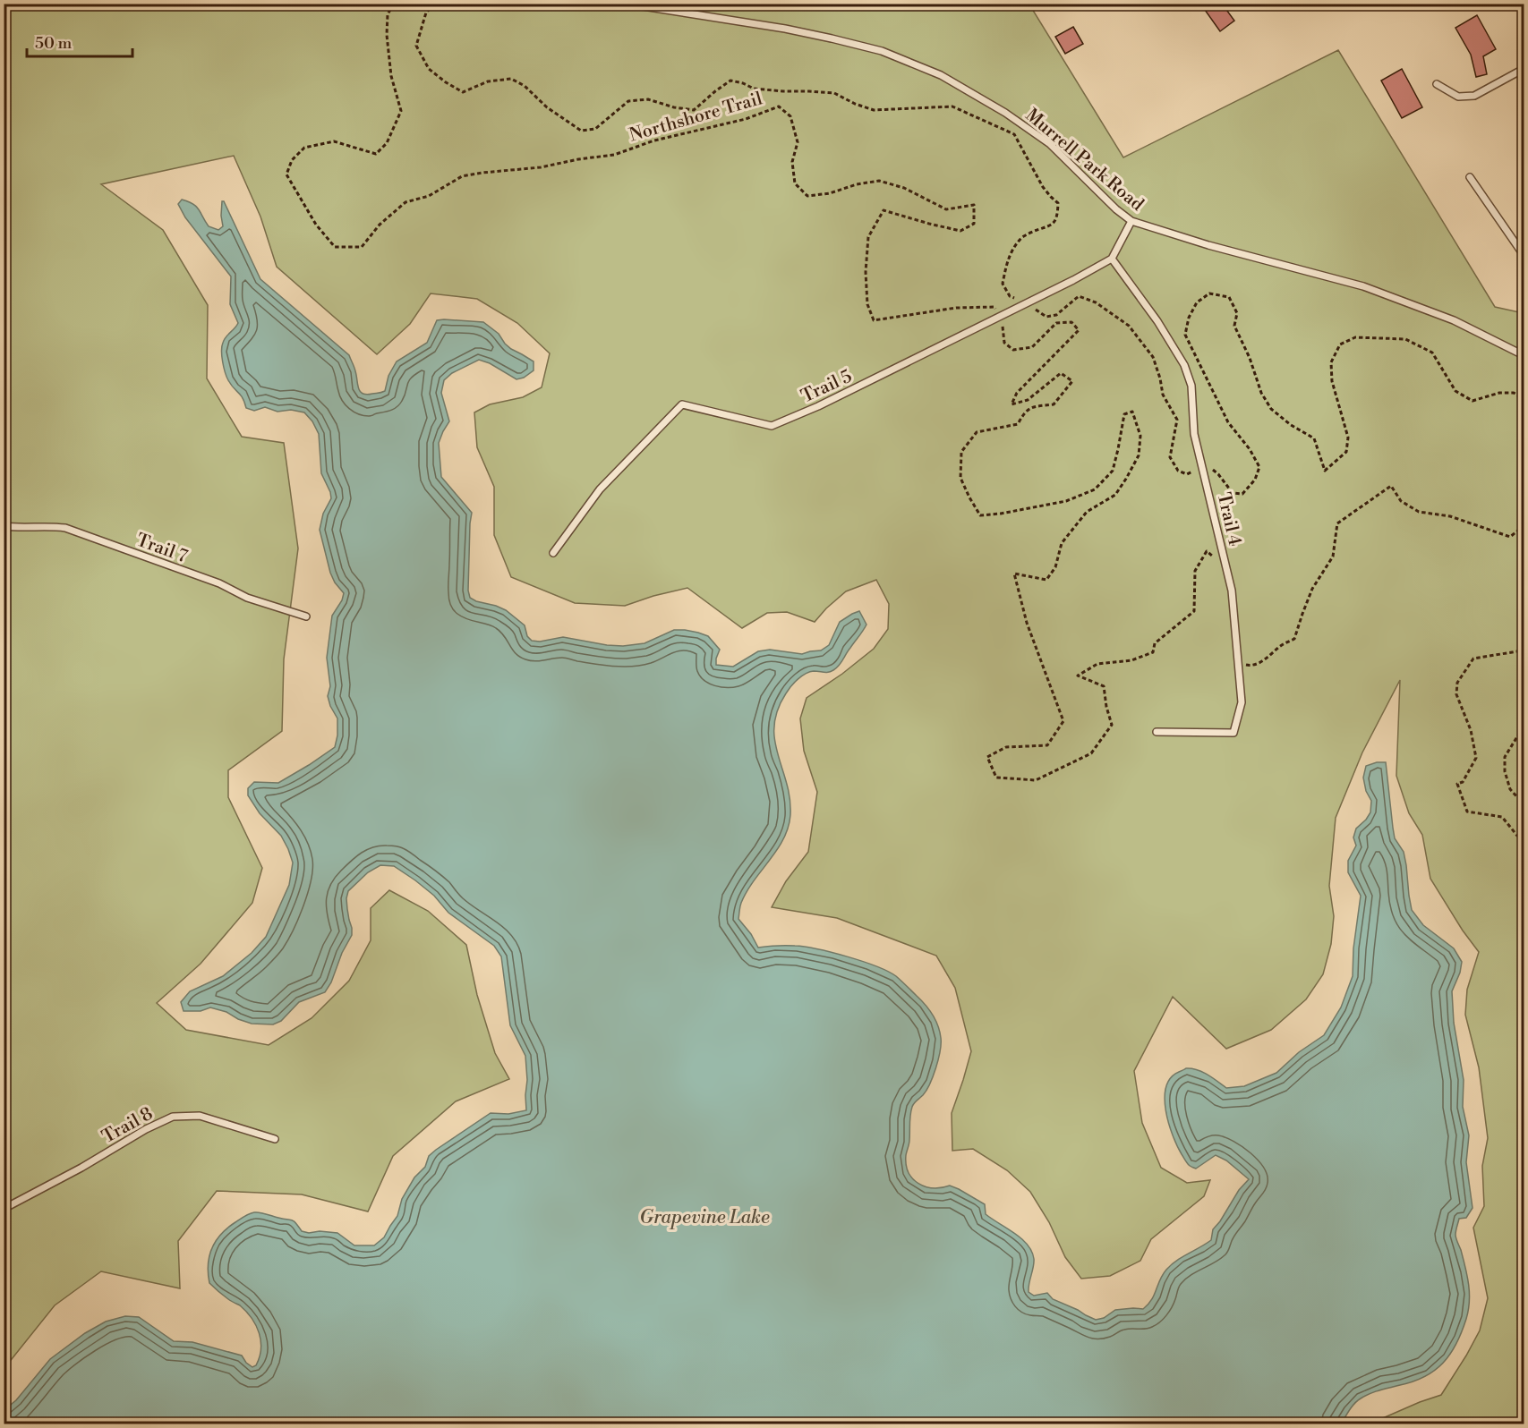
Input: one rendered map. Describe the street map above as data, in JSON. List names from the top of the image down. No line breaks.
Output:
{"streets":{"lane":["Murrell Park Road","Trail 5","Trail 4","Trail 7","Trail 8"],"path":["Northshore Trail"]},"crossings":[["Northshore Trail","Trail 5"],["Northshore Trail","Trail 4"],["Trail 5","Trail 4"]],"water":["Grapevine Lake"],"scale_bar":"50 m"}
